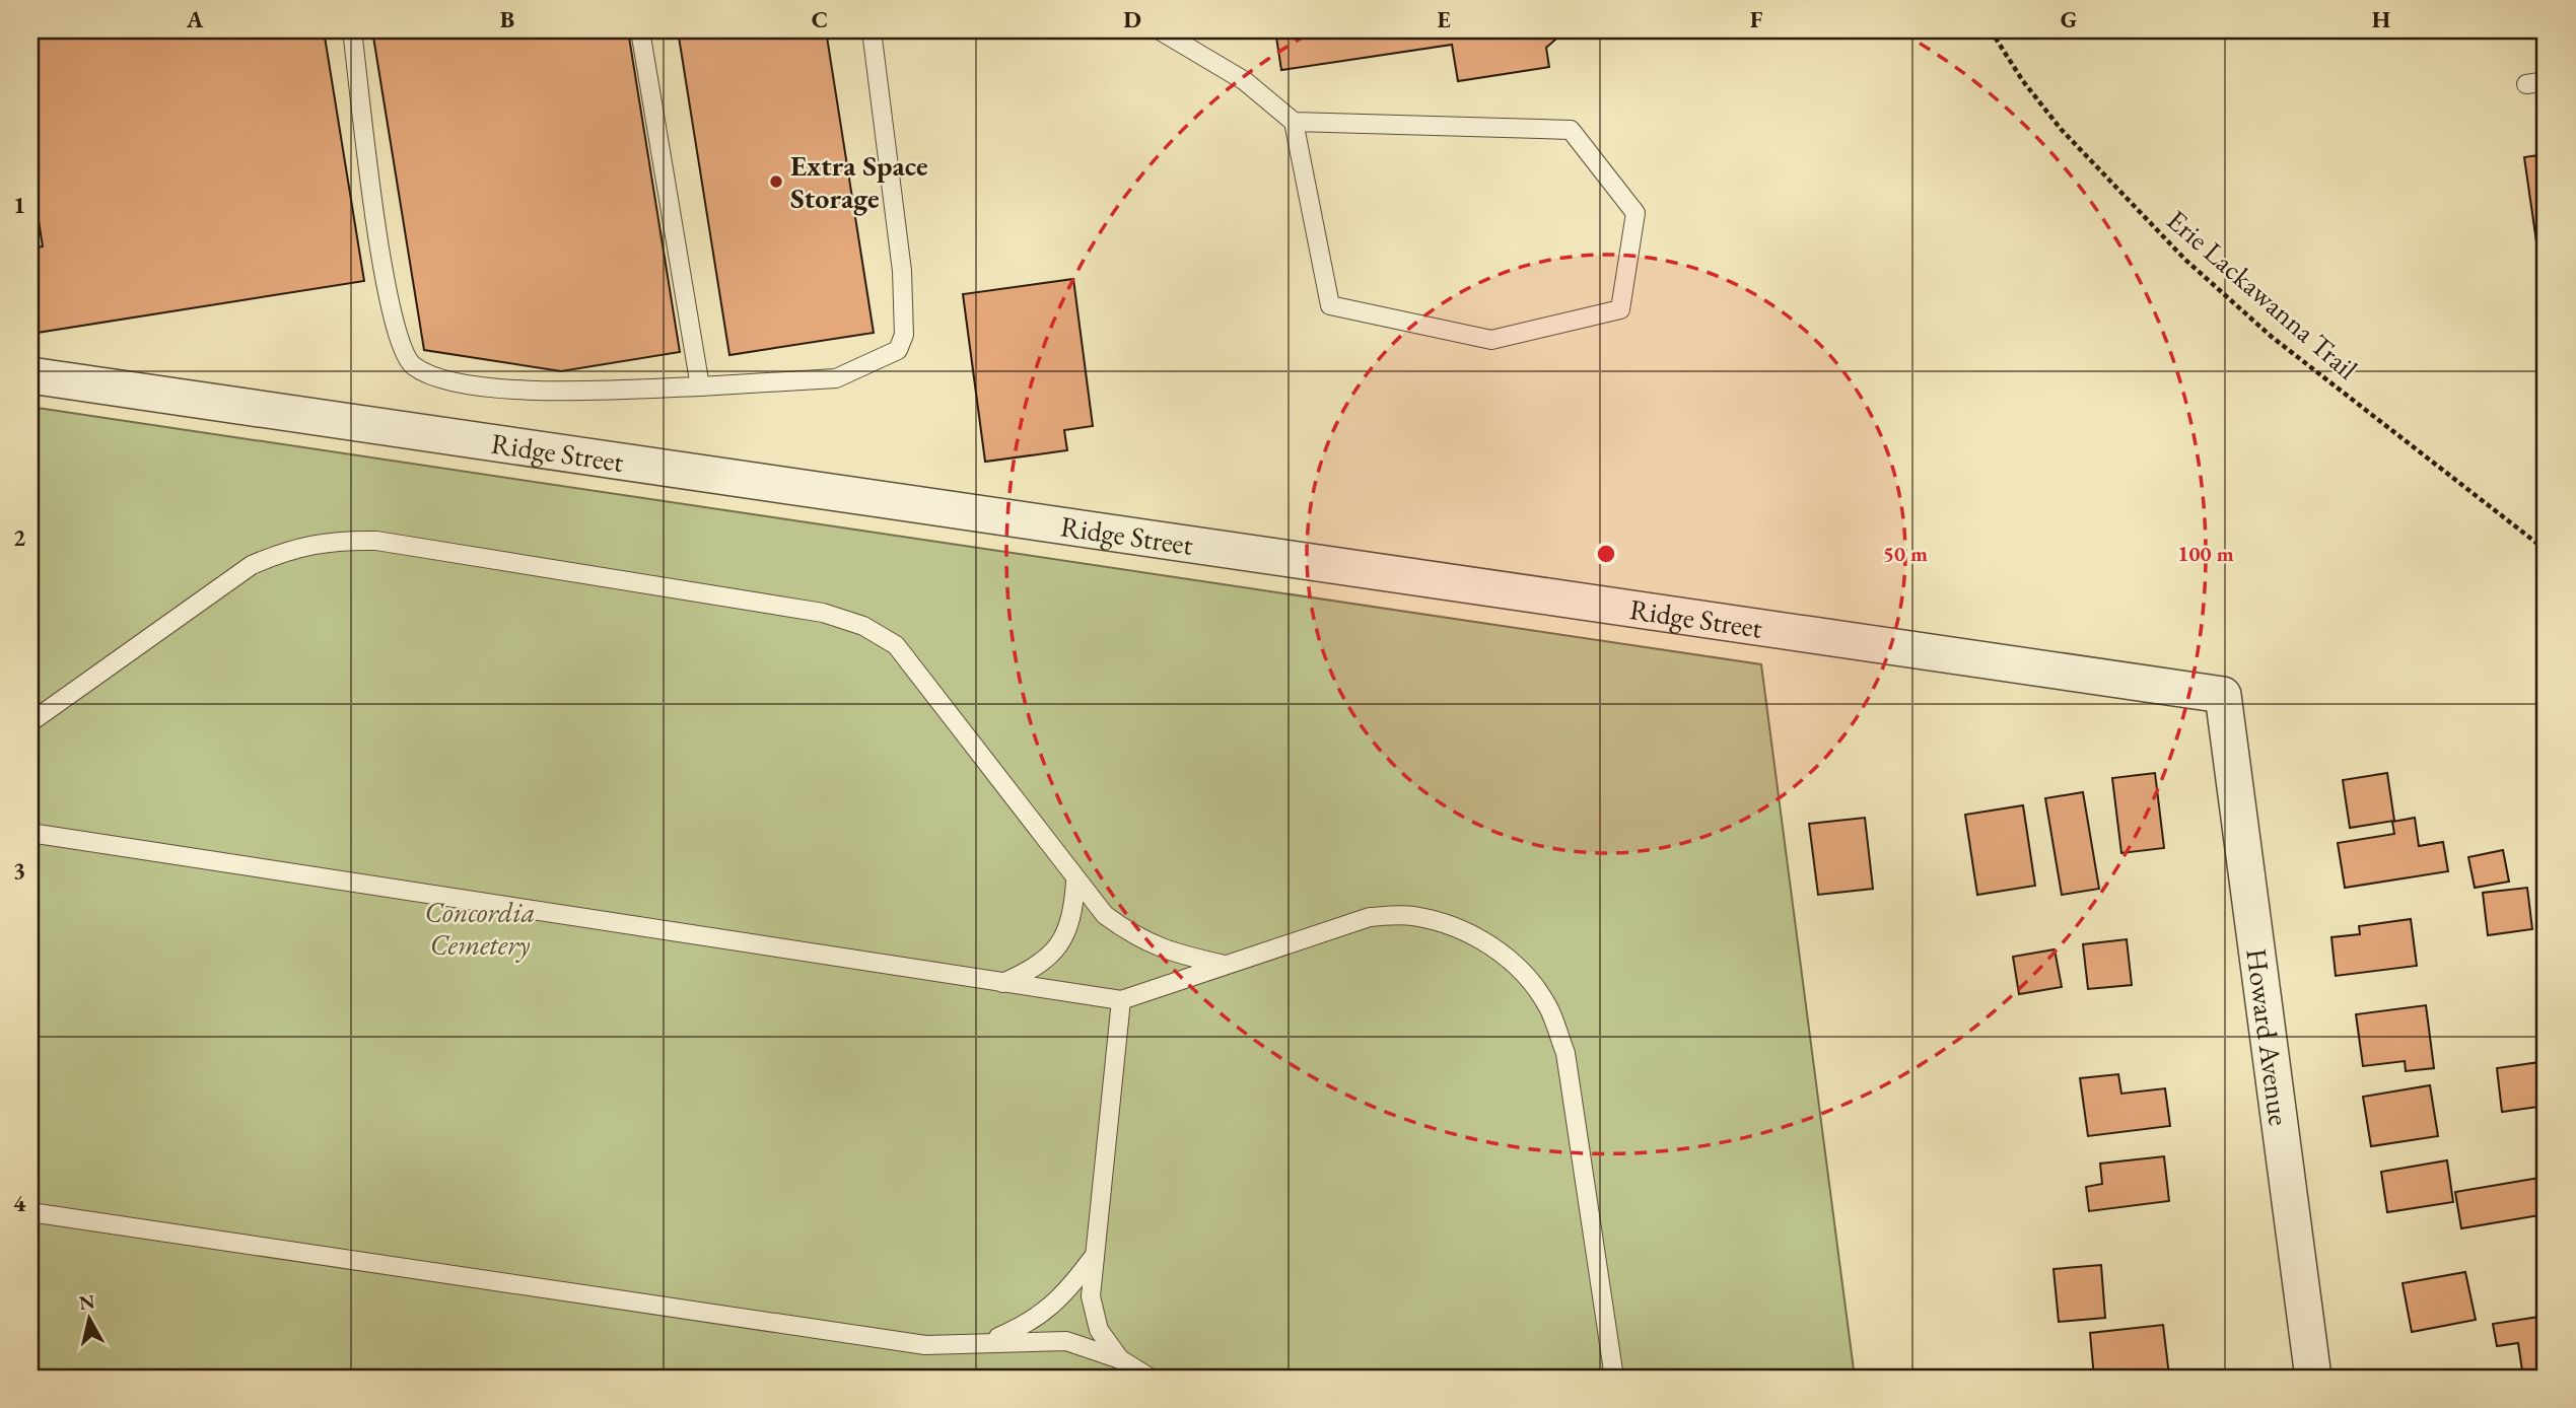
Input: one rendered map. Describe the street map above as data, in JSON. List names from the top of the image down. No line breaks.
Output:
{"streets":{"street":["Ridge Street","Howard Avenue"],"path":["Erie Lackawanna Trail"]},"crossings":[["Ridge Street","Howard Avenue"]],"parks":["Concordia Cemetery"],"places":["Extra Space Storage"],"north":"top","grid":{"columns":["A","B","C","D","E","F","G","H"],"rows":["1","2","3","4"]},"rings":["50 m","100 m"]}
